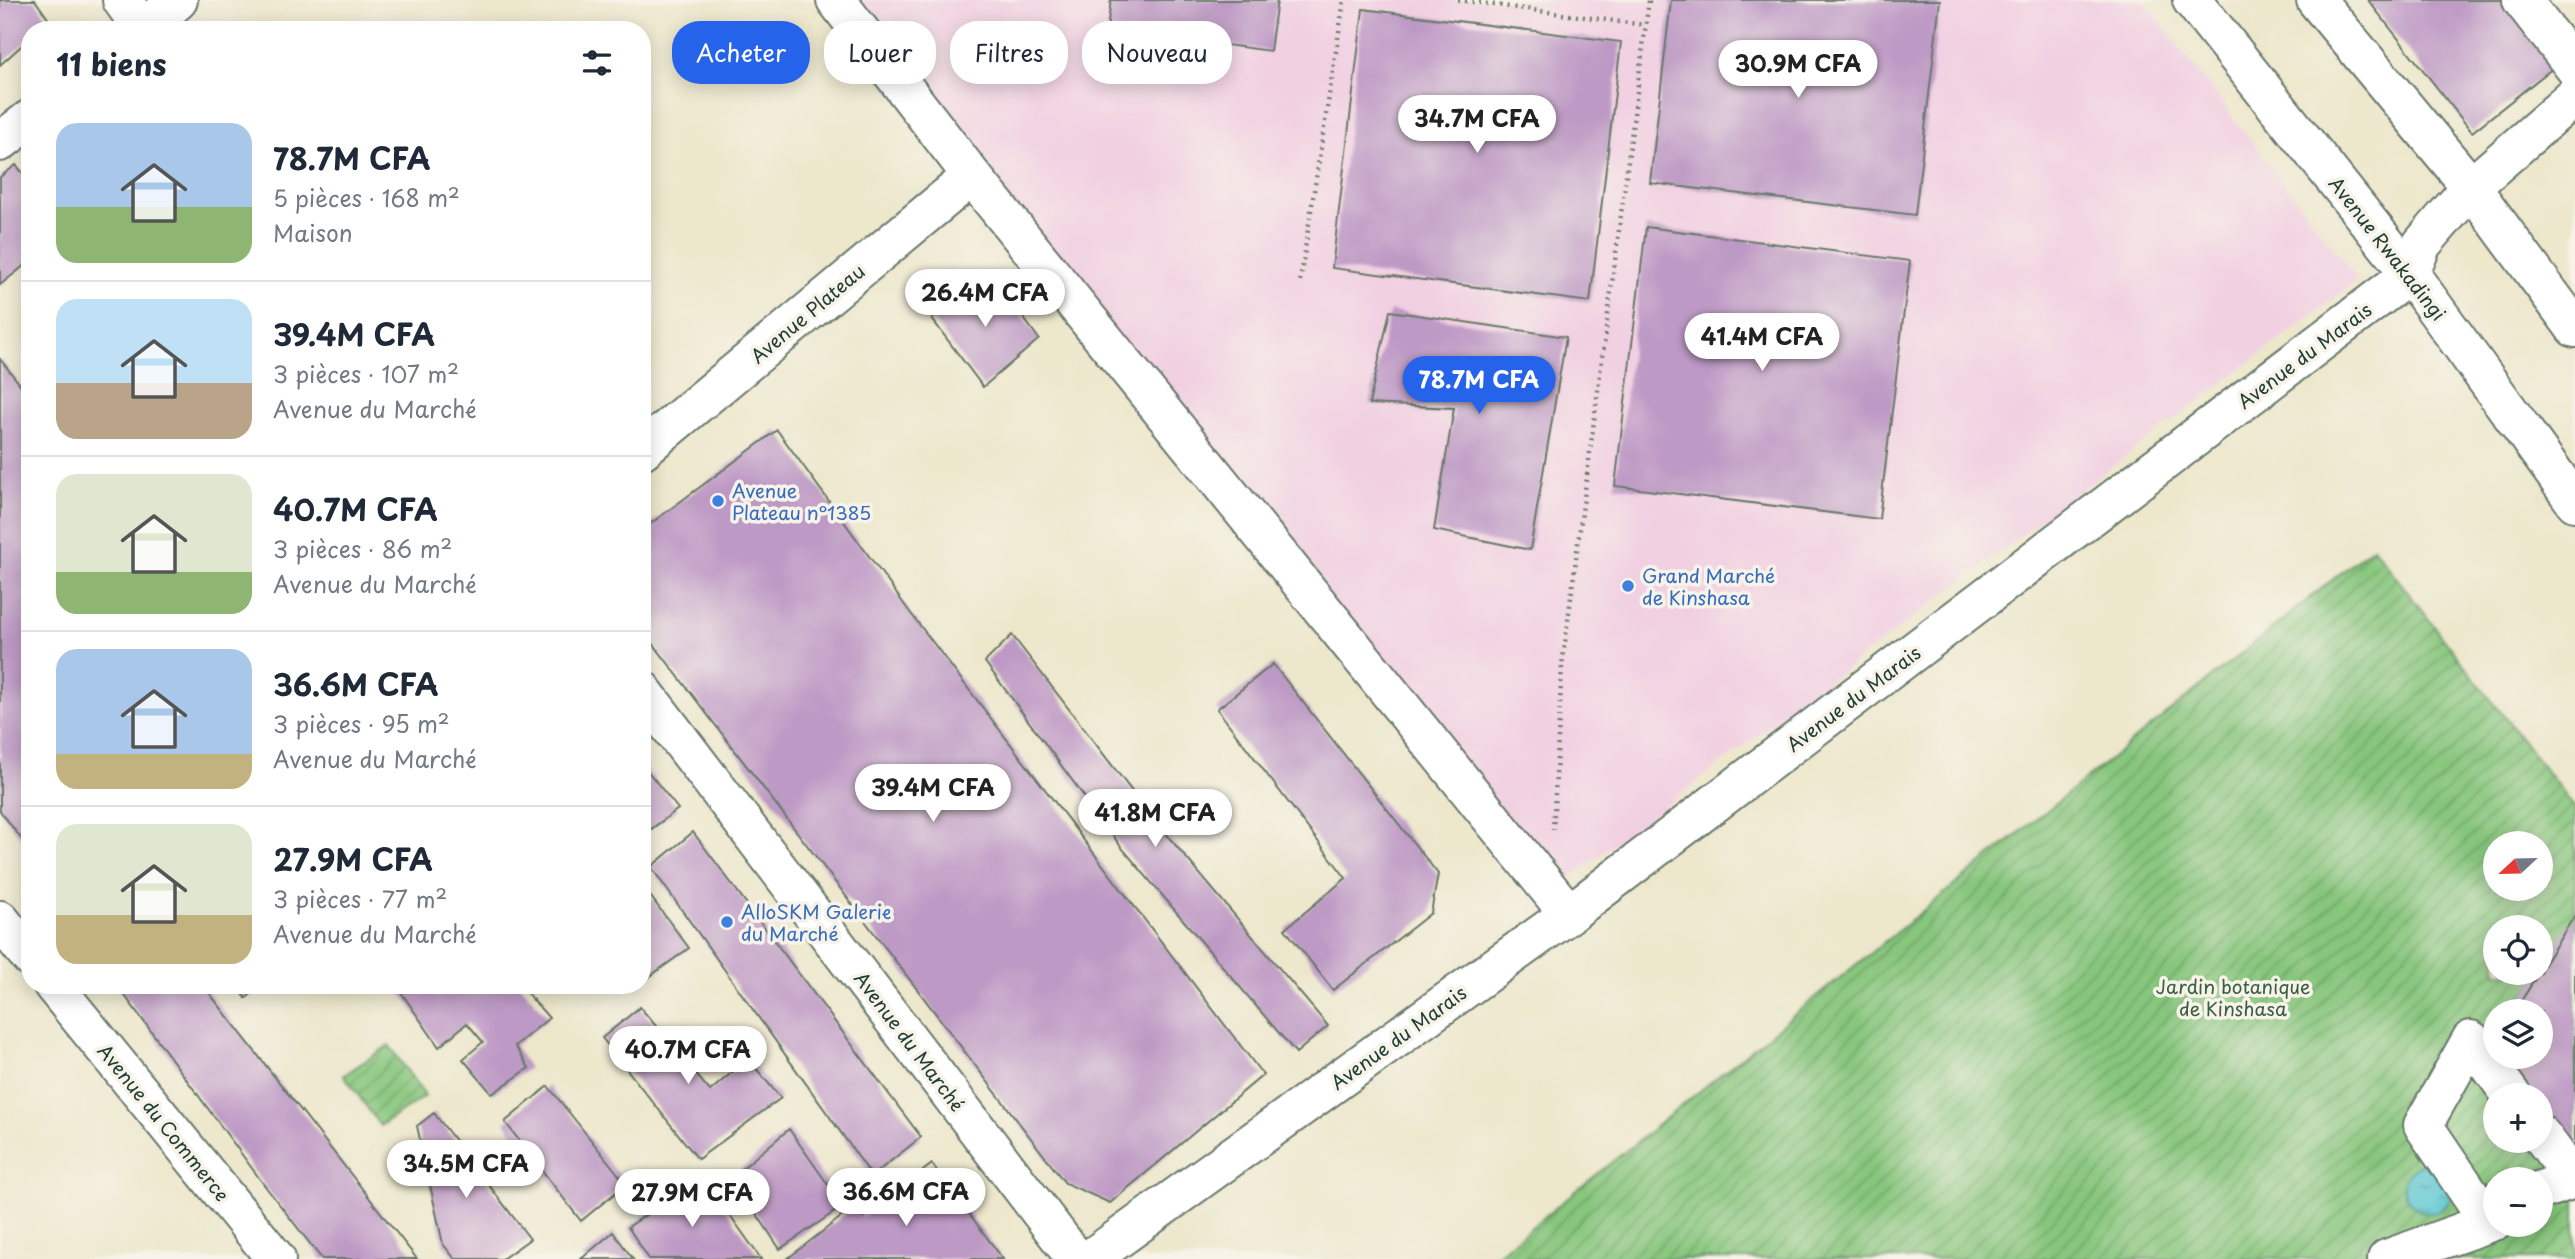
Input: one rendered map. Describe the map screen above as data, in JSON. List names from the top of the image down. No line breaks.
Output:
{"streets":{"street":["Avenue Rwakadingi","Avenue Plateau","Avenue du Marais","Avenue du Marché","Avenue du Commerce"]},"crossings":[["Avenue Rwakadingi","Avenue du Marais"]],"parks":["Jardin botanique de Kinshasa"],"places":["Avenue Plateau n°1385","Grand Marché de Kinshasa","AlloSKM Galerie du Marché"],"north":"left","page":{"chip":["Acheter","Louer","Filtres","Nouveau"],"heading":"11 biens","price":["30.9M CFA","34.7M CFA","26.4M CFA","41.4M CFA","78.7M CFA","39.4M CFA","41.8M CFA","40.7M CFA","34.5M CFA","36.6M CFA","27.9M CFA"],"list":[{"name":"78.7M CFA","note":"5 pièces · 168 m² · Maison"},{"name":"39.4M CFA","note":"3 pièces · 107 m² · Avenue du Marché"},{"name":"40.7M CFA","note":"3 pièces · 86 m² · Avenue du Marché"},{"name":"36.6M CFA","note":"3 pièces · 95 m² · Avenue du Marché"},{"name":"27.9M CFA","note":"3 pièces · 77 m² · Avenue du Marché"}],"map_buttons":["+","−"]}}
